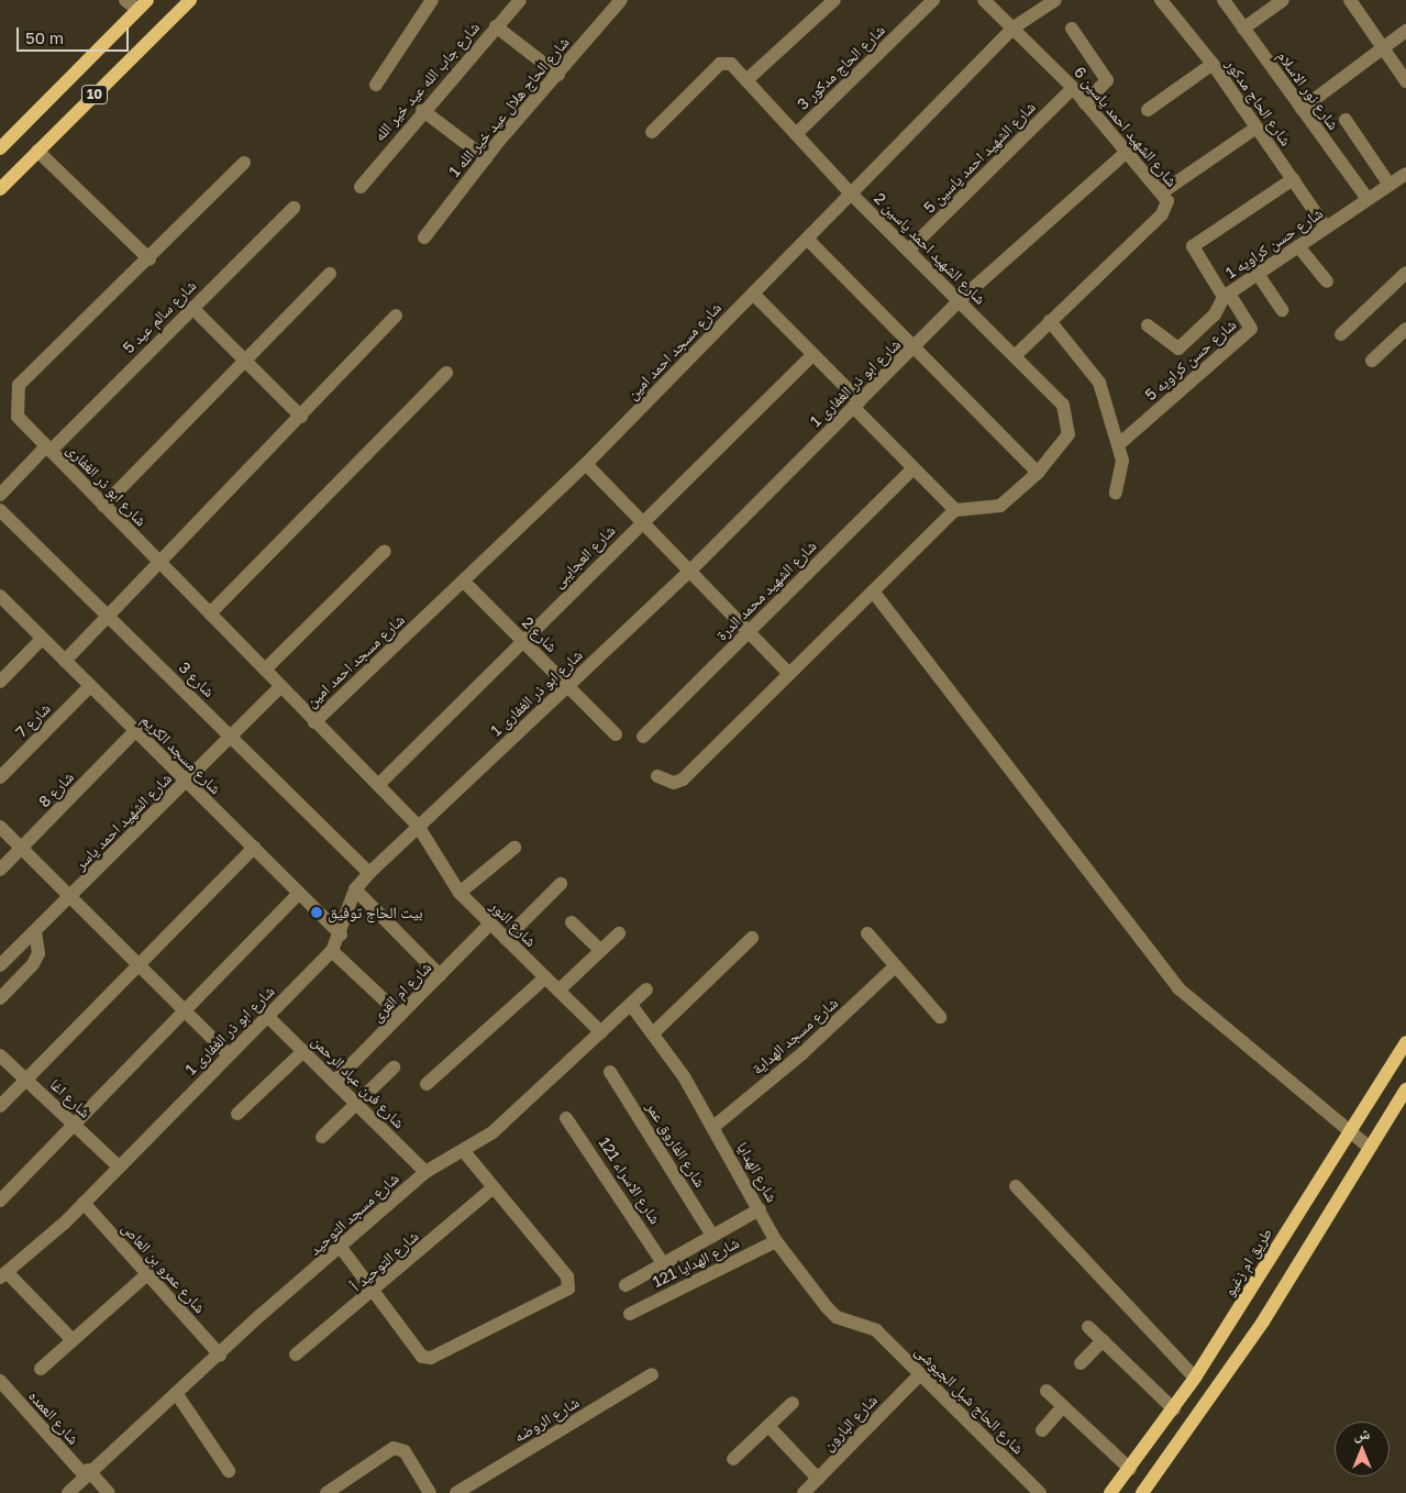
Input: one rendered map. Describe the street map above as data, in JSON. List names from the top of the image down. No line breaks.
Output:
{"streets":{"main road":["10","طريق ام زغيو"],"street":["شارع الحاج مدكور 3","شارع جاب الله عيد خير الله","شارع نور الاسلام","شارع الحاج مدكور","شارع الحاج هلال عيد خير الله 1","شارع الشهيد احمد ياسين 6","شارع الشهيد احمد ياسين 5","شارع حسن كراويه 1","شارع الشهيد احمد ياسين 2","شارع سالم عيد 5","شارع مسجد احمد امين","شارع حسن كراويه 5","شارع ابو ذر الغفارى 1","شارع ابو ذر الغفارى","شارع العجايبى","شارع الشهيد محمد الدرة","شارع 2","شارع 3","شارع 7","شارع مسجد الكريم","شارع 8","شارع الشهيد احمد ياسر","شارع النور","شارع ام القرى","شارع مسجد الهداية","شارع فرن عباد الرحمن","شارع اغا","شارع الفاروق عمر","شارع الهدايا","شارع الاسراء 121","شارع مسجد التوحيد","شارع التوحيد أ","شارع الهدايا 121","شارع عمرو بن العاص","شارع الحاج شبل الجيوشى","شارع العمده","شارع الروضه","شارع البارون"]},"crossings":[["شارع الحاج مدكور 3","شارع الشهيد احمد ياسين 2"],["شارع نور الاسلام","شارع حسن كراويه 1"],["شارع الحاج مدكور","شارع حسن كراويه 1"],["شارع الشهيد احمد ياسين 6","شارع الشهيد احمد ياسين 5"],["شارع الشهيد احمد ياسين 6","شارع الشهيد احمد ياسين 2"],["شارع الشهيد احمد ياسين 6","شارع مسجد احمد امين"],["شارع الشهيد احمد ياسين 6","شارع ابو ذر الغفارى 1"],["شارع الشهيد احمد ياسين 5","شارع الشهيد احمد ياسين 2"],["شارع حسن كراويه 1","شارع حسن كراويه 5"],["شارع الشهيد احمد ياسين 2","شارع مسجد احمد امين"],["شارع الشهيد احمد ياسين 2","شارع ابو ذر الغفارى 1"],["شارع سالم عيد 5","شارع ابو ذر الغفارى"],["شارع مسجد احمد امين","شارع ابو ذر الغفارى"],["شارع مسجد احمد امين","شارع 2"],["شارع ابو ذر الغفارى 1","شارع ابو ذر الغفارى"],["شارع ابو ذر الغفارى 1","شارع 2"],["شارع ابو ذر الغفارى 1","شارع 3"],["شارع ابو ذر الغفارى 1","شارع مسجد الكريم"],["شارع ابو ذر الغفارى 1","شارع النور"],["شارع ابو ذر الغفارى 1","شارع فرن عباد الرحمن"],["شارع ابو ذر الغفارى 1","شارع اغا"],["شارع ابو ذر الغفارى 1","شارع عمرو بن العاص"],["شارع ابو ذر الغفارى","شارع العجايبى"],["شارع ابو ذر الغفارى","شارع الشهيد احمد ياسر"],["شارع ابو ذر الغفارى","شارع النور"],["شارع العجايبى","شارع 2"],["شارع 3","شارع الشهيد احمد ياسر"],["شارع 7","شارع مسجد الكريم"],["شارع مسجد الكريم","شارع 8"],["شارع مسجد الكريم","شارع الشهيد احمد ياسر"],["شارع النور","شارع ام القرى"],["شارع النور","شارع مسجد التوحيد"],["شارع ام القرى","شارع فرن عباد الرحمن"],["شارع مسجد الهداية","شارع الهدايا"],["شارع فرن عباد الرحمن","شارع مسجد التوحيد"],["شارع الهدايا","شارع مسجد التوحيد"],["شارع الهدايا","شارع الهدايا 121"],["شارع الهدايا","شارع الحاج شبل الجيوشى"],["شارع مسجد التوحيد","شارع عمرو بن العاص"],["شارع مسجد التوحيد","شارع العمده"],["شارع الحاج شبل الجيوشى","شارع البارون"]],"places":["بيت الحاج توفيق"],"scale_bar":"50 m","north":"top"}
